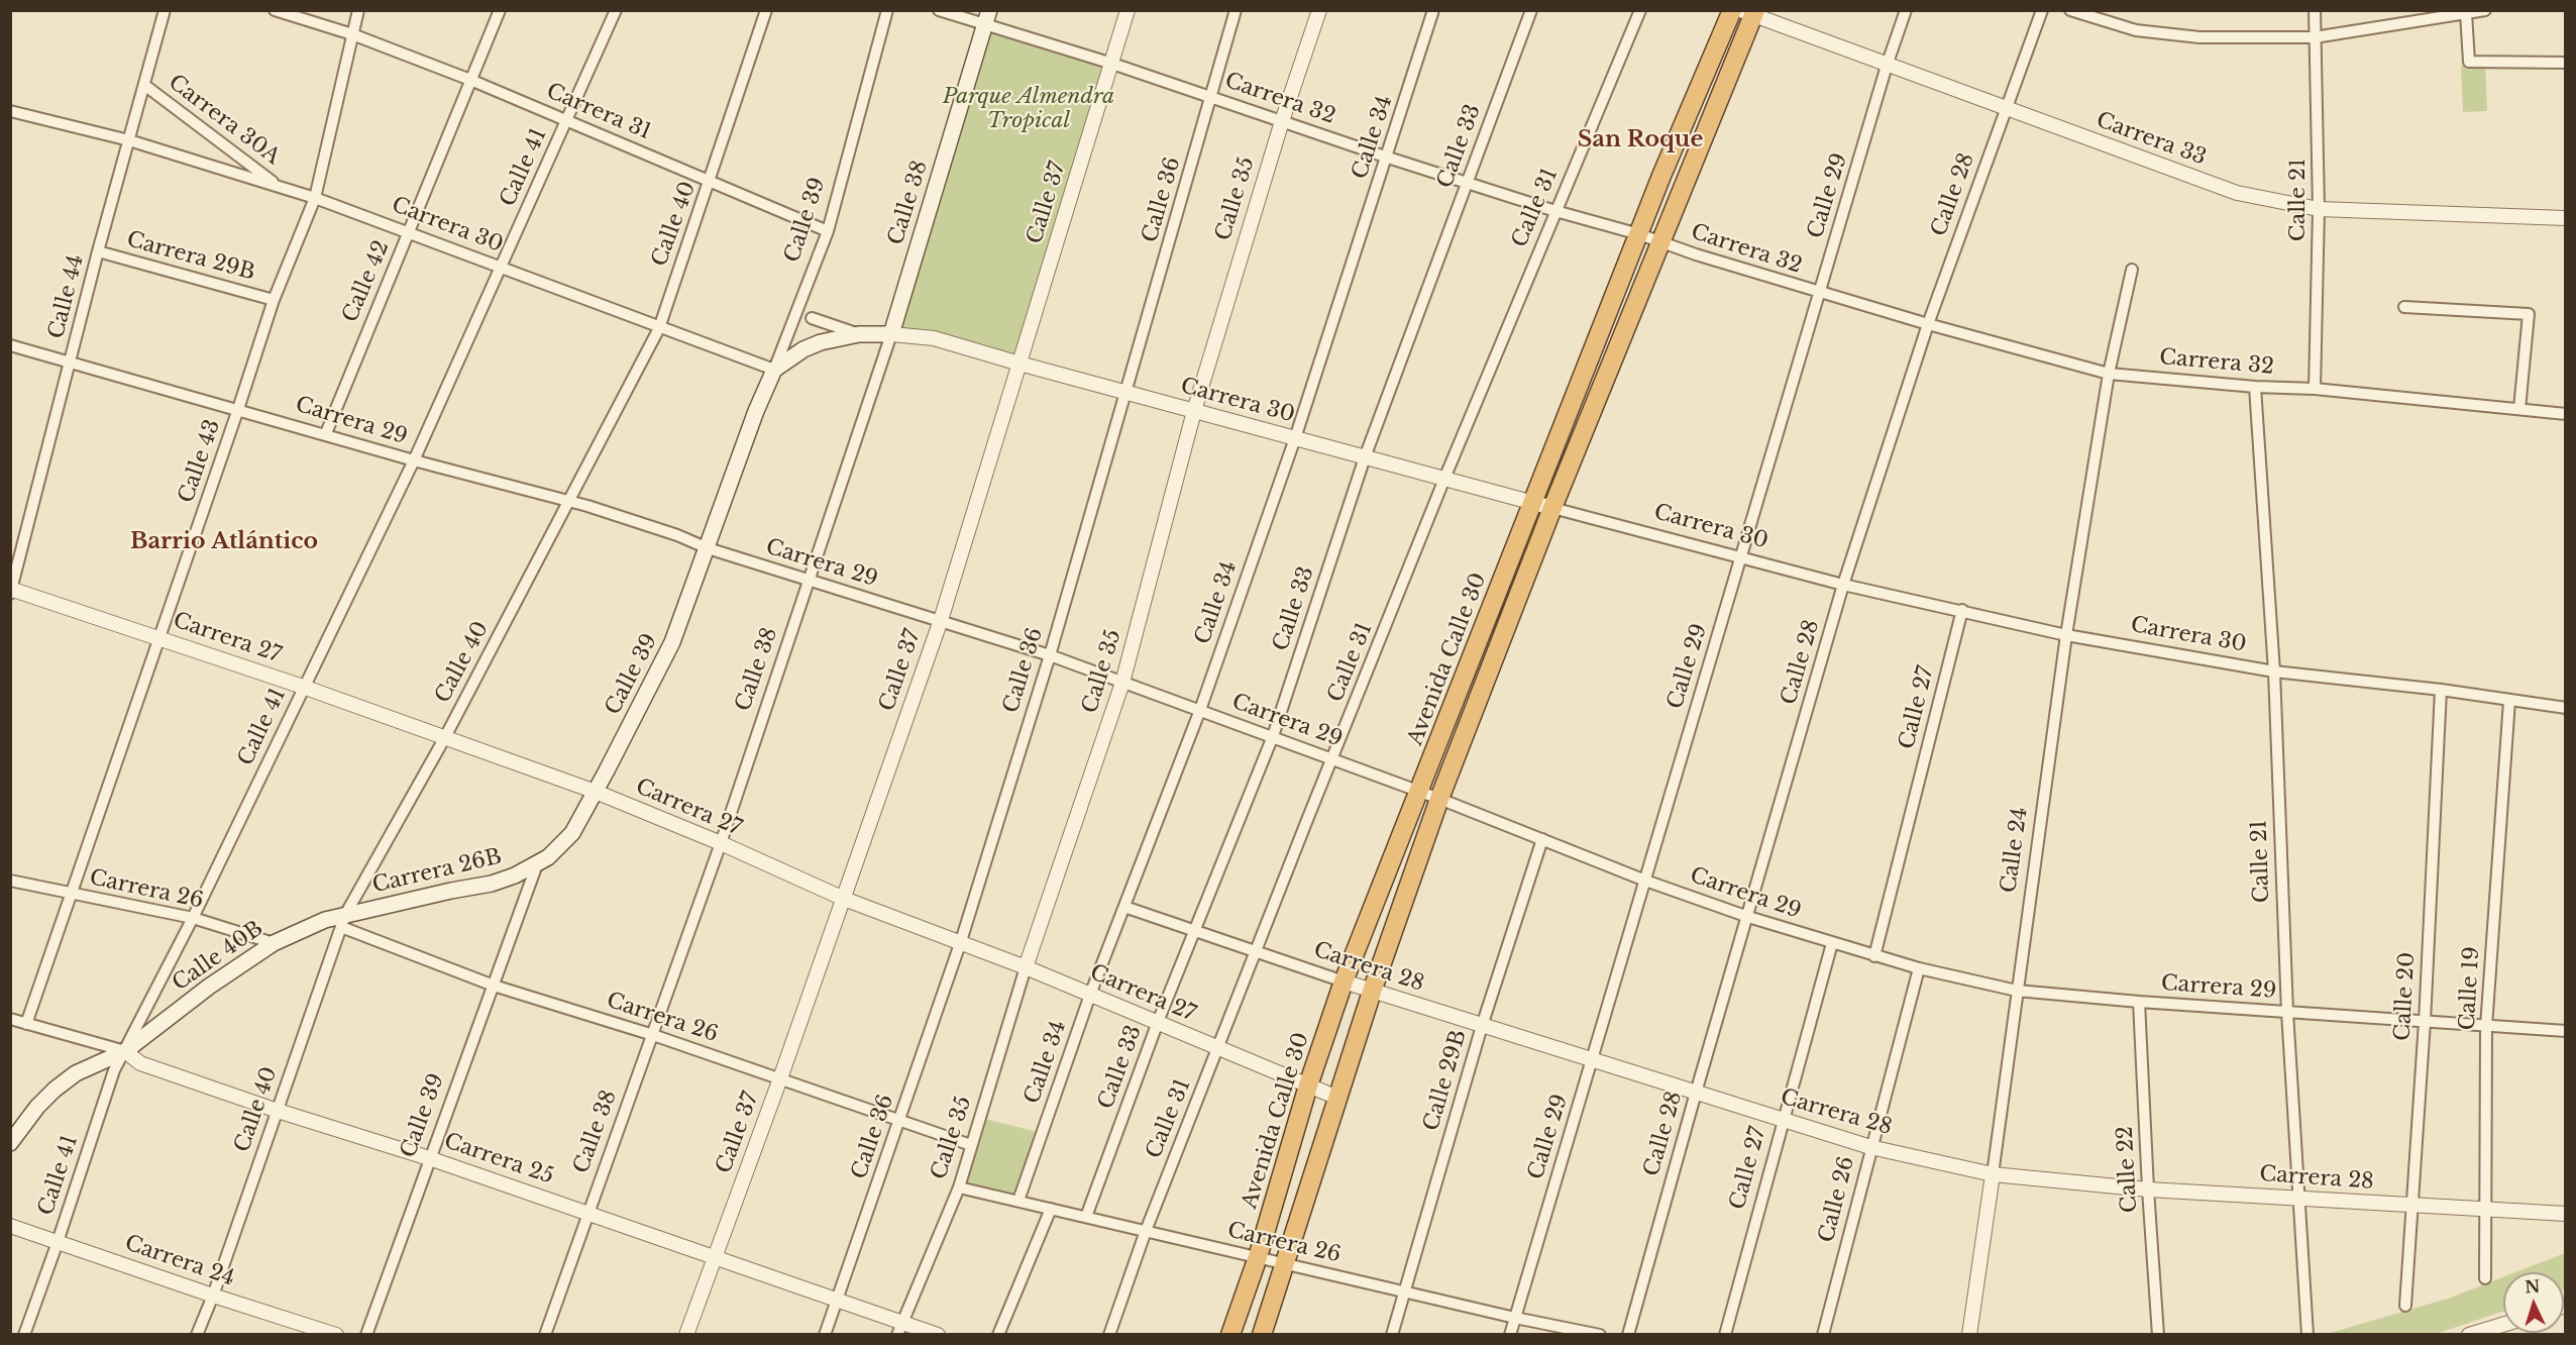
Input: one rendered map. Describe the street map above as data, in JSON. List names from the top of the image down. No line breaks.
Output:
{"streets":{"highway":["Avenida Calle 30"],"main road":["Calle 38","Calle 39","Carrera 30","Carrera 26B","Calle 40B"],"street":["Carrera 32","Carrera 31","Carrera 30A","Calle 34","Carrera 33","Calle 33","Calle 41","Calle 28","Calle 29","Calle 35","Calle 36","Calle 21","Calle 37","Calle 31","Calle 40","Carrera 29B","Calle 42","Calle 44","Carrera 29","Calle 43","Carrera 27","Calle 27","Calle 24","Carrera 26","Carrera 28","Calle 19","Calle 20","Calle 29B","Carrera 25","Calle 22","Calle 26","Carrera 24"]},"crossings":[["Carrera 32","Calle 34"],["Carrera 32","Calle 33"],["Carrera 32","Calle 28"],["Carrera 32","Calle 29"],["Carrera 32","Calle 35"],["Carrera 32","Calle 36"],["Carrera 32","Calle 21"],["Carrera 32","Calle 38"],["Carrera 32","Calle 37"],["Carrera 32","Calle 31"],["Carrera 32","Avenida Calle 30"],["Carrera 32","Calle 24"],["Carrera 31","Calle 41"],["Carrera 31","Calle 39"],["Carrera 31","Calle 40"],["Carrera 31","Calle 42"],["Carrera 31","Calle 43"],["Carrera 30A","Carrera 30"],["Carrera 30A","Calle 44"],["Calle 34","Carrera 30"],["Calle 34","Carrera 29"],["Calle 34","Carrera 27"],["Calle 34","Carrera 26"],["Calle 34","Carrera 28"],["Carrera 33","Calle 28"],["Carrera 33","Calle 29"],["Carrera 33","Calle 21"],["Carrera 33","Avenida Calle 30"],["Calle 33","Carrera 30"],["Calle 33","Carrera 29"],["Calle 33","Carrera 27"],["Calle 33","Carrera 26"],["Calle 33","Carrera 28"],["Calle 41","Carrera 30"],["Calle 41","Carrera 29"],["Calle 41","Carrera 27"],["Calle 41","Carrera 26"],["Calle 41","Calle 40B"],["Calle 41","Carrera 25"],["Calle 41","Carrera 24"],["Calle 28","Carrera 30"],["Calle 28","Carrera 29"],["Calle 28","Carrera 28"],["Calle 29","Carrera 30"],["Calle 29","Carrera 29"],["Calle 29","Carrera 26"],["Calle 29","Carrera 28"],["Calle 35","Carrera 30"],["Calle 35","Carrera 29"],["Calle 35","Carrera 27"],["Calle 35","Carrera 26"],["Calle 35","Carrera 25"],["Calle 36","Carrera 30"],["Calle 36","Carrera 29"],["Calle 36","Carrera 27"],["Calle 36","Carrera 26"],["Calle 36","Carrera 25"],["Calle 21","Carrera 30"],["Calle 21","Carrera 29"],["Calle 21","Carrera 28"],["Calle 38","Carrera 30"],["Calle 38","Carrera 29"],["Calle 38","Carrera 27"],["Calle 38","Carrera 26"],["Calle 38","Carrera 25"],["Calle 37","Carrera 30"],["Calle 37","Carrera 29"],["Calle 37","Carrera 27"],["Calle 37","Carrera 26"],["Calle 37","Carrera 25"],["Calle 31","Carrera 30"],["Calle 31","Carrera 29"],["Calle 31","Carrera 27"],["Calle 31","Carrera 26"],["Calle 31","Carrera 28"],["Calle 39","Carrera 30"],["Calle 39","Carrera 29"],["Calle 39","Carrera 27"],["Calle 39","Carrera 26B"],["Calle 39","Carrera 26"],["Calle 39","Carrera 25"],["Calle 40","Carrera 30"],["Calle 40","Carrera 29"],["Calle 40","Carrera 27"],["Calle 40","Carrera 26B"],["Calle 40","Carrera 26"],["Calle 40","Calle 40B"],["Calle 40","Carrera 25"],["Calle 40","Carrera 24"],["Carrera 30","Calle 42"],["Carrera 30","Calle 44"],["Carrera 30","Calle 43"],["Carrera 30","Avenida Calle 30"],["Carrera 30","Calle 27"],["Carrera 30","Calle 24"],["Carrera 30","Calle 19"],["Carrera 30","Calle 20"],["Carrera 29B","Calle 44"],["Carrera 29B","Calle 43"],["Calle 42","Carrera 29"],["Calle 44","Carrera 29"],["Calle 44","Carrera 27"],["Carrera 29","Calle 43"],["Carrera 29","Avenida Calle 30"],["Carrera 29","Calle 27"],["Carrera 29","Calle 24"],["Carrera 29","Calle 19"],["Carrera 29","Calle 20"],["Carrera 29","Calle 29B"],["Carrera 29","Calle 22"],["Carrera 29","Calle 26"],["Calle 43","Carrera 27"],["Calle 43","Carrera 26"],["Calle 43","Carrera 25"],["Carrera 27","Avenida Calle 30"],["Avenida Calle 30","Carrera 26"],["Avenida Calle 30","Carrera 28"],["Calle 27","Carrera 28"],["Calle 24","Carrera 28"],["Carrera 26B","Carrera 26"],["Carrera 26B","Calle 40B"],["Carrera 26","Calle 40B"],["Carrera 26","Calle 29B"],["Calle 40B","Carrera 25"],["Carrera 28","Calle 19"],["Carrera 28","Calle 20"],["Carrera 28","Calle 29B"],["Carrera 28","Calle 22"],["Carrera 28","Calle 26"]],"districts":["San Roque","Barrio Atlántico"],"parks":["Parque Almendra Tropical"],"north":"top"}
